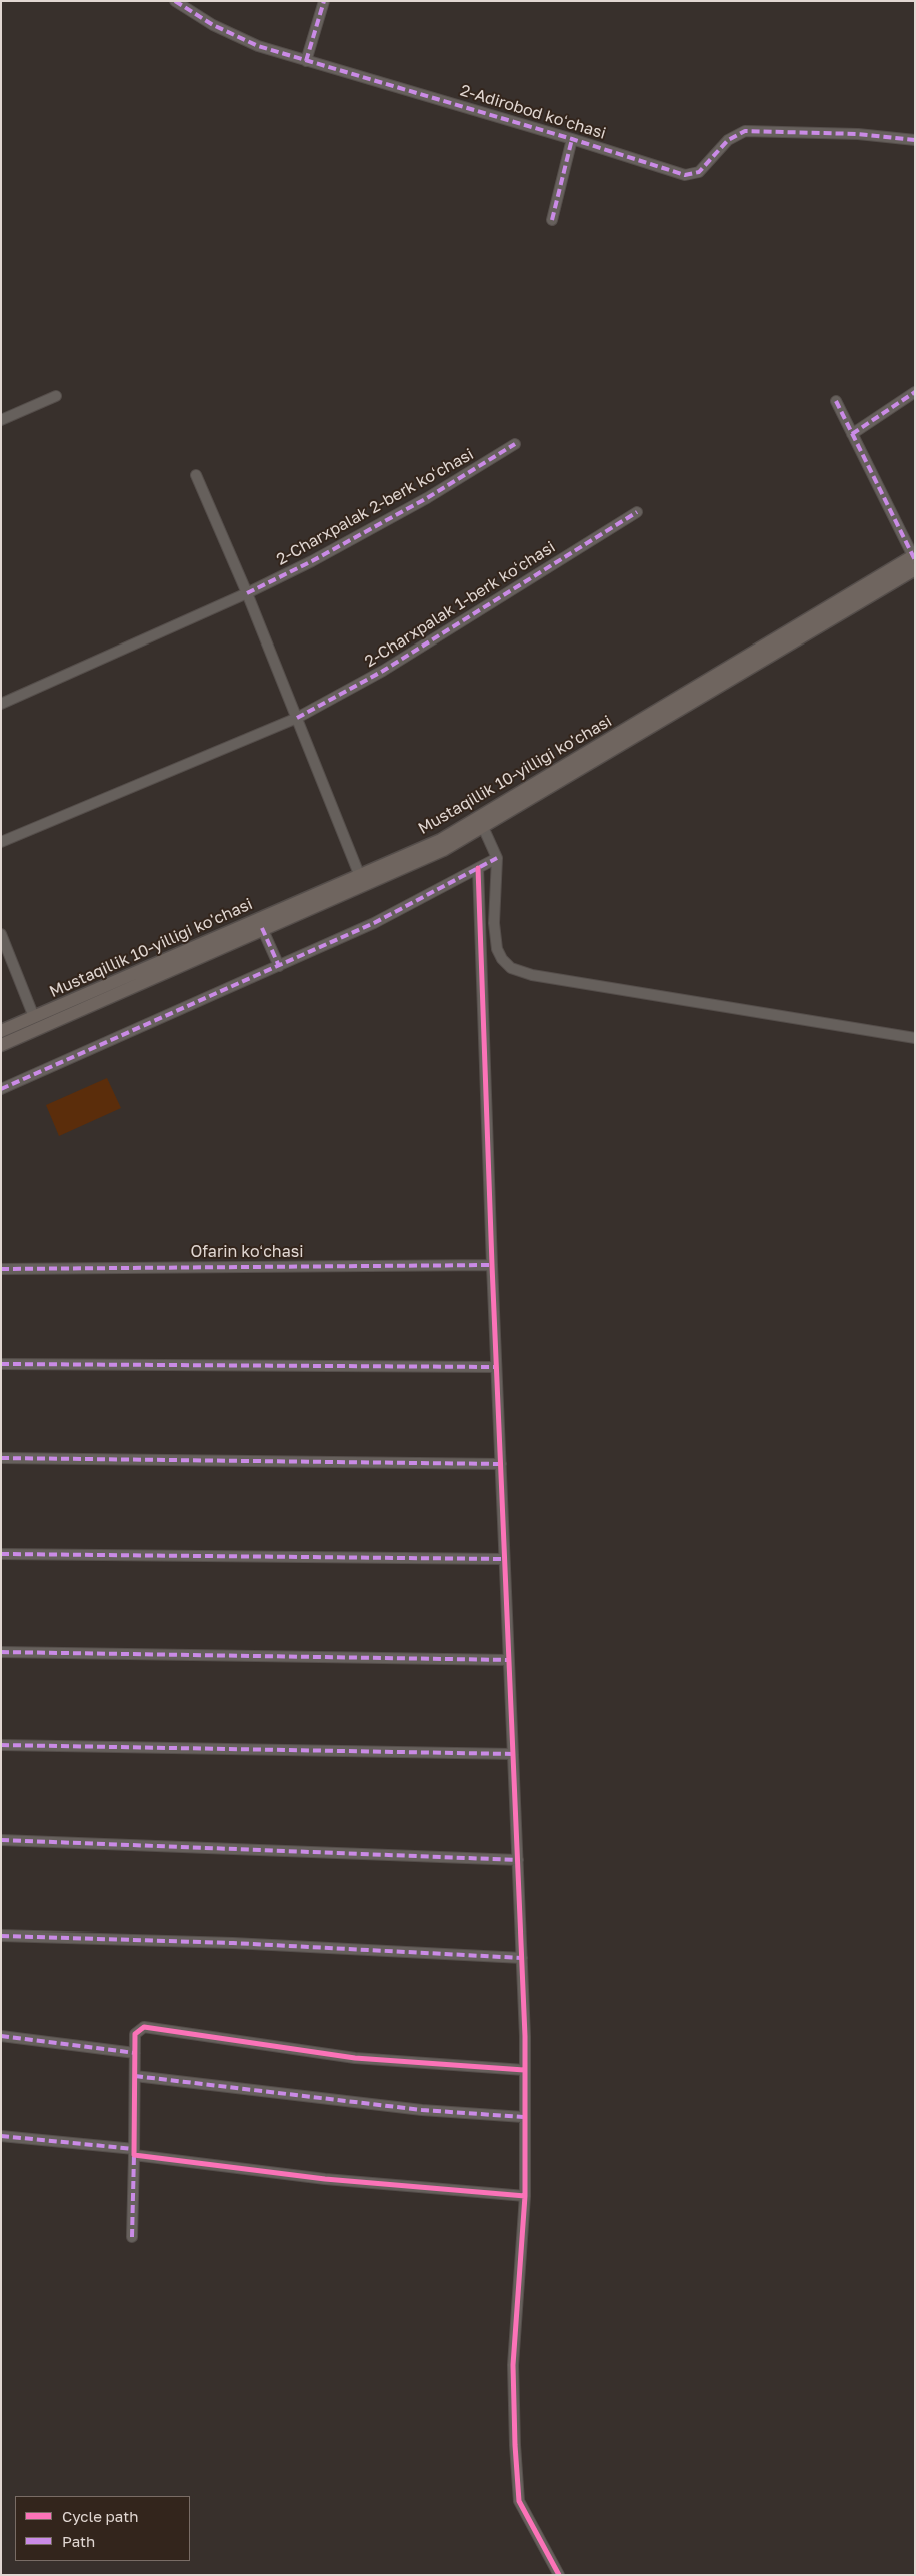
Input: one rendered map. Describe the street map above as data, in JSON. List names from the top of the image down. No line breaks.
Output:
{"streets":{"main road":["Mustaqillik 10-yilligi ko'chasi"],"street":["2-Adirobod koʻchasi","2-Charxpalak 2-berk koʻchasi","2-Charxpalak 1-berk koʻchasi","Ofarin koʻchasi"]},"legend":["Cycle path","Path"]}
